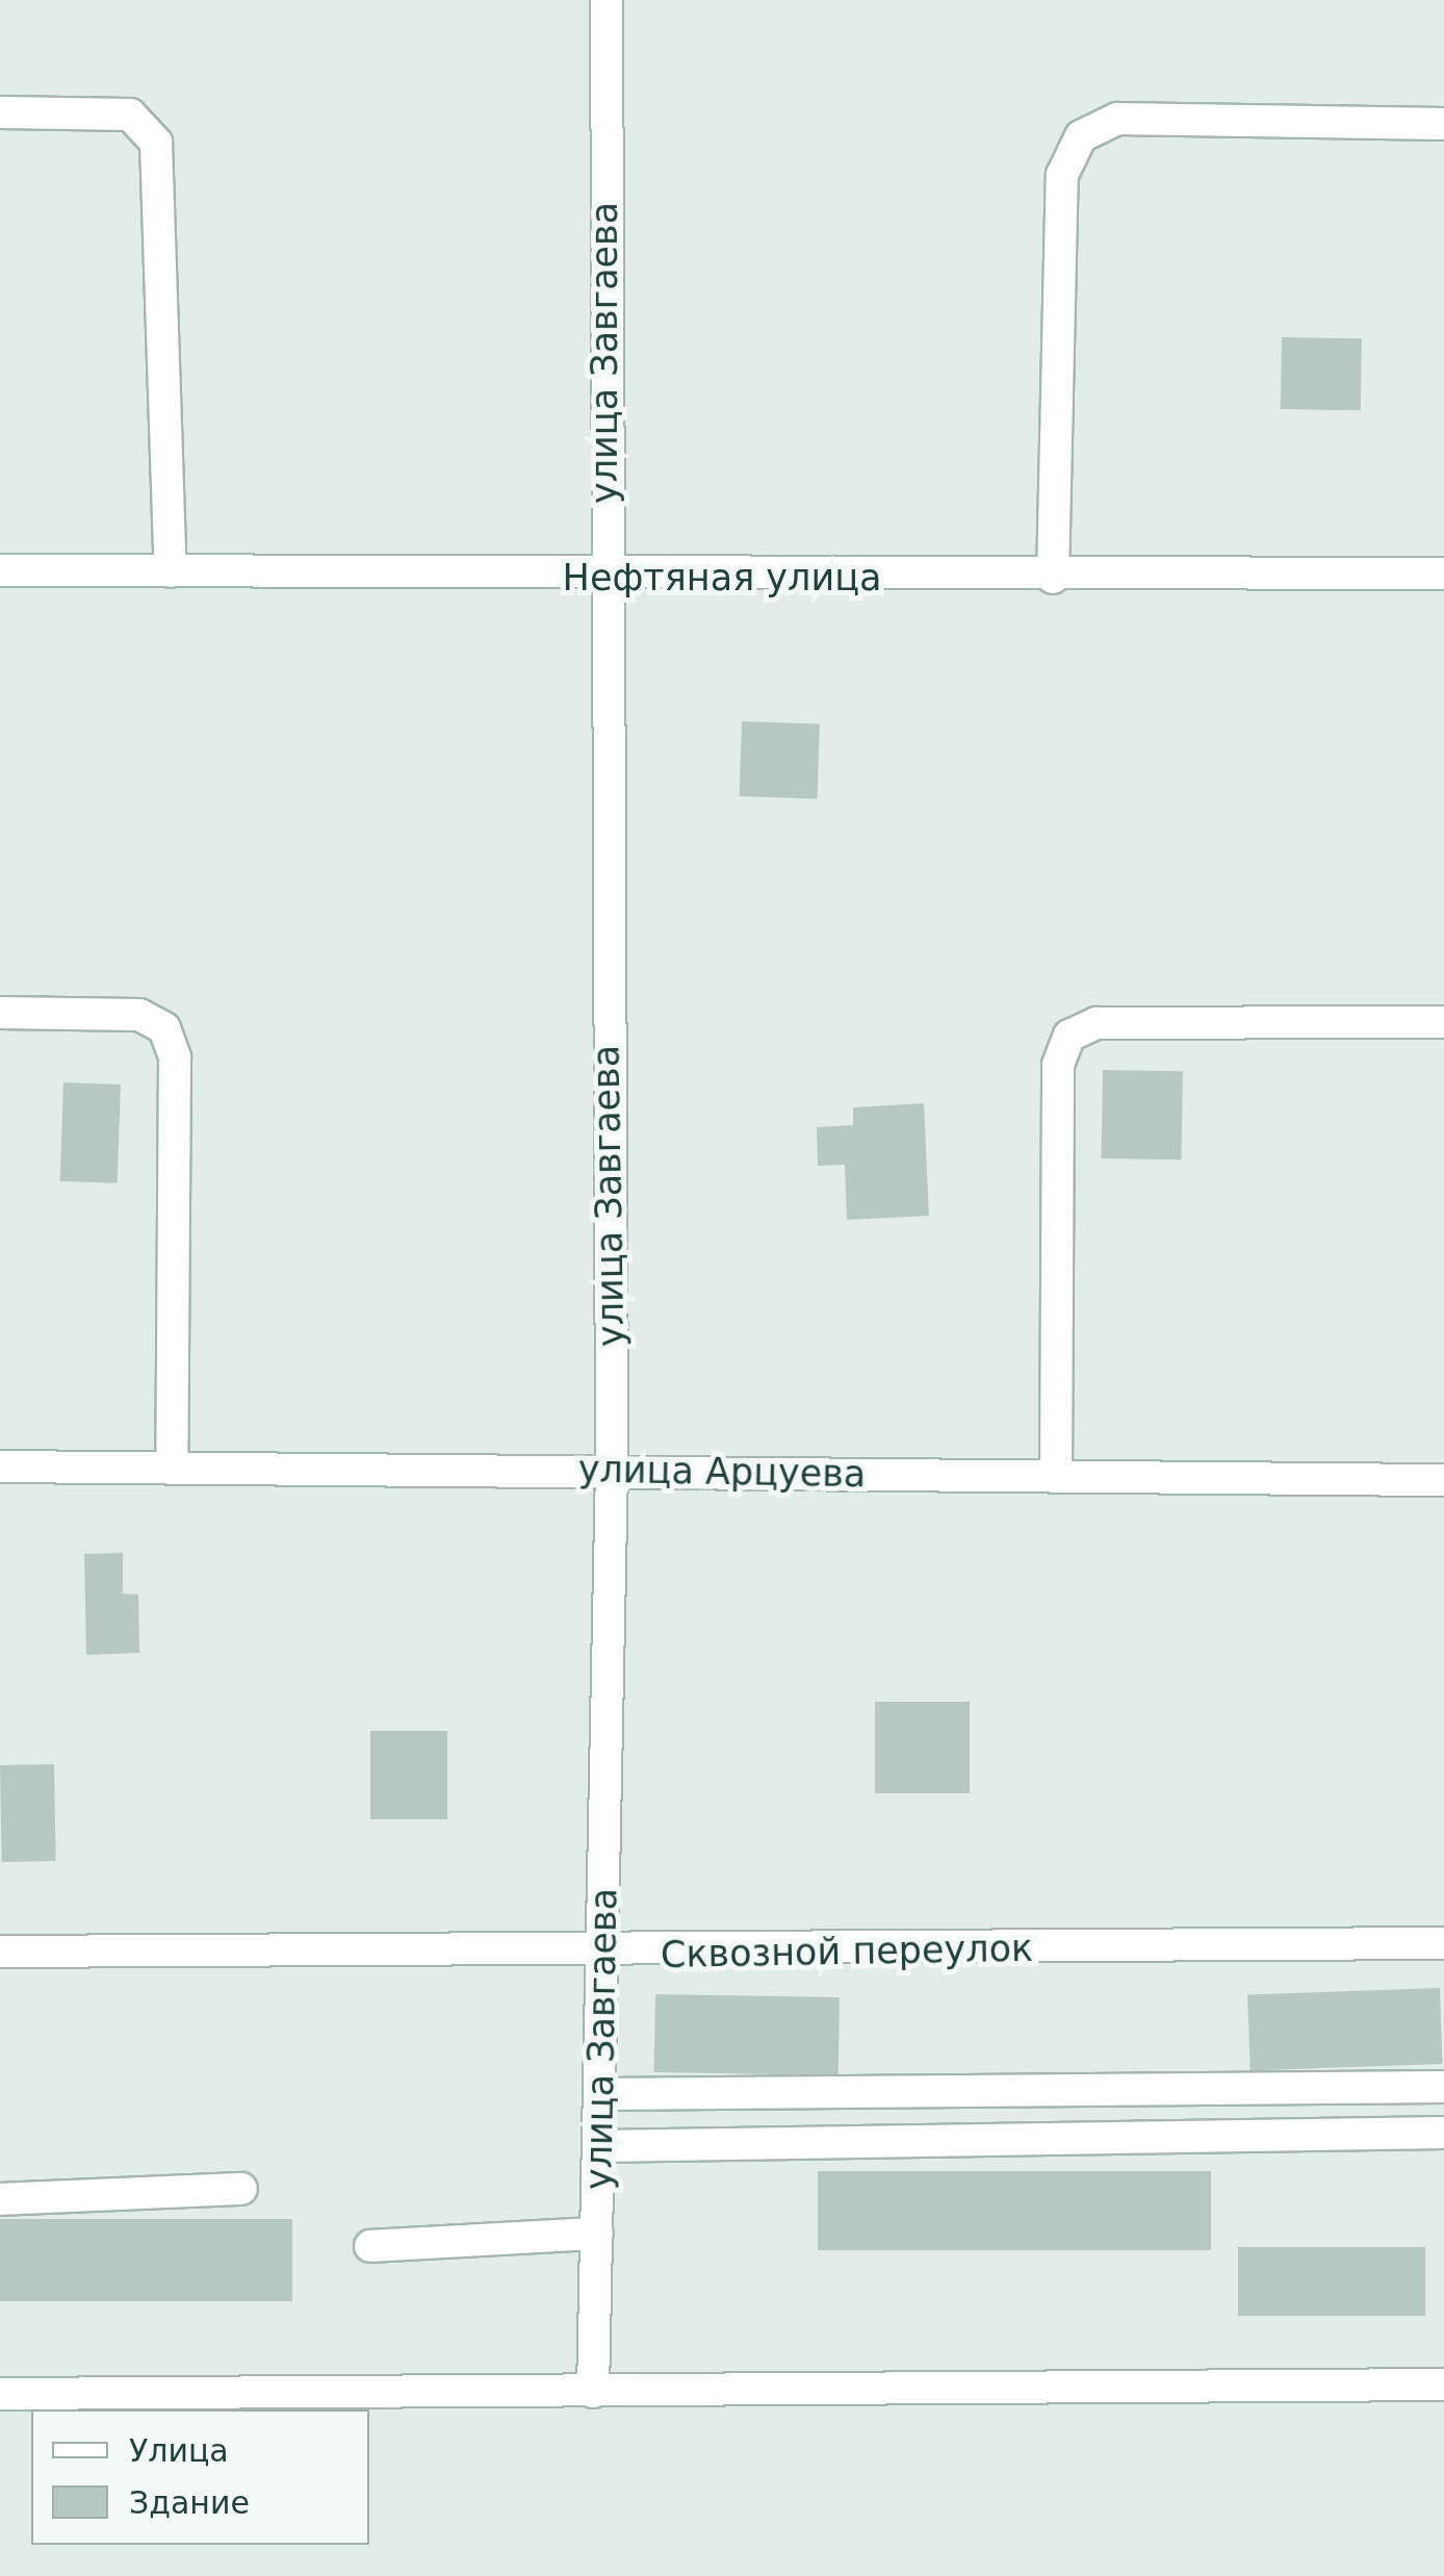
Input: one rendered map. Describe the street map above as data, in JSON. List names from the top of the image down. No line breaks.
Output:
{"streets":{"street":["улица Завгаева","Нефтяная улица","улица Арцуева","Сквозной переулок"]},"crossings":[["улица Завгаева","Нефтяная улица"],["улица Завгаева","улица Арцуева"],["улица Завгаева","Сквозной переулок"]],"legend":["Улица","Здание"]}
